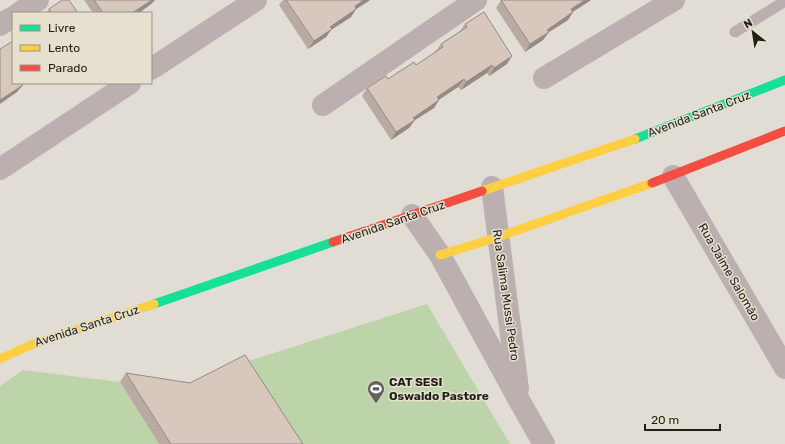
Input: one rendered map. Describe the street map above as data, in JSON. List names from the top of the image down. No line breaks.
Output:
{"streets":{"street":["Avenida Santa Cruz","Rua Jaime Salomão","Rua Salima Mussi Pedro"]},"crossings":[["Avenida Santa Cruz","Rua Salima Mussi Pedro"]],"places":{"sports":["CAT SESI Oswaldo Pastore"]},"legend":["Livre","Lento","Parado"],"scale_bar":"20 m","north":"top left"}
